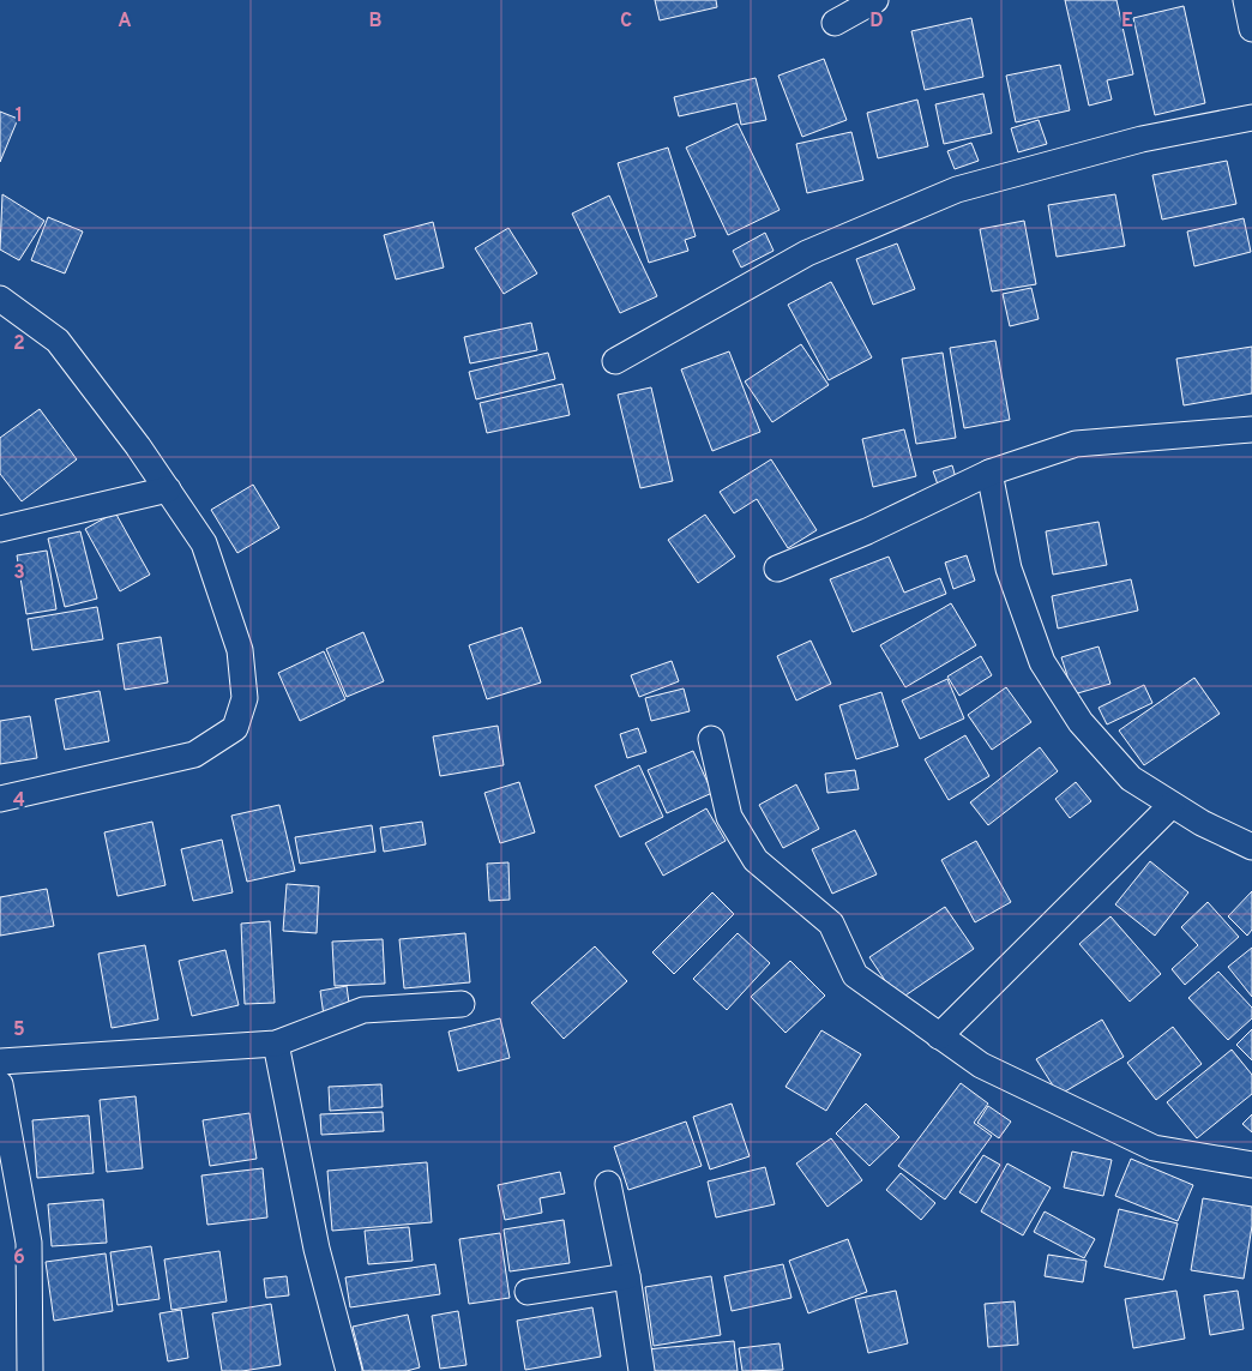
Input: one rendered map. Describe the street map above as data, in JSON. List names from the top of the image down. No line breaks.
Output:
{"grid":{"columns":["A","B","C","D","E"],"rows":["1","2","3","4","5","6"]}}
